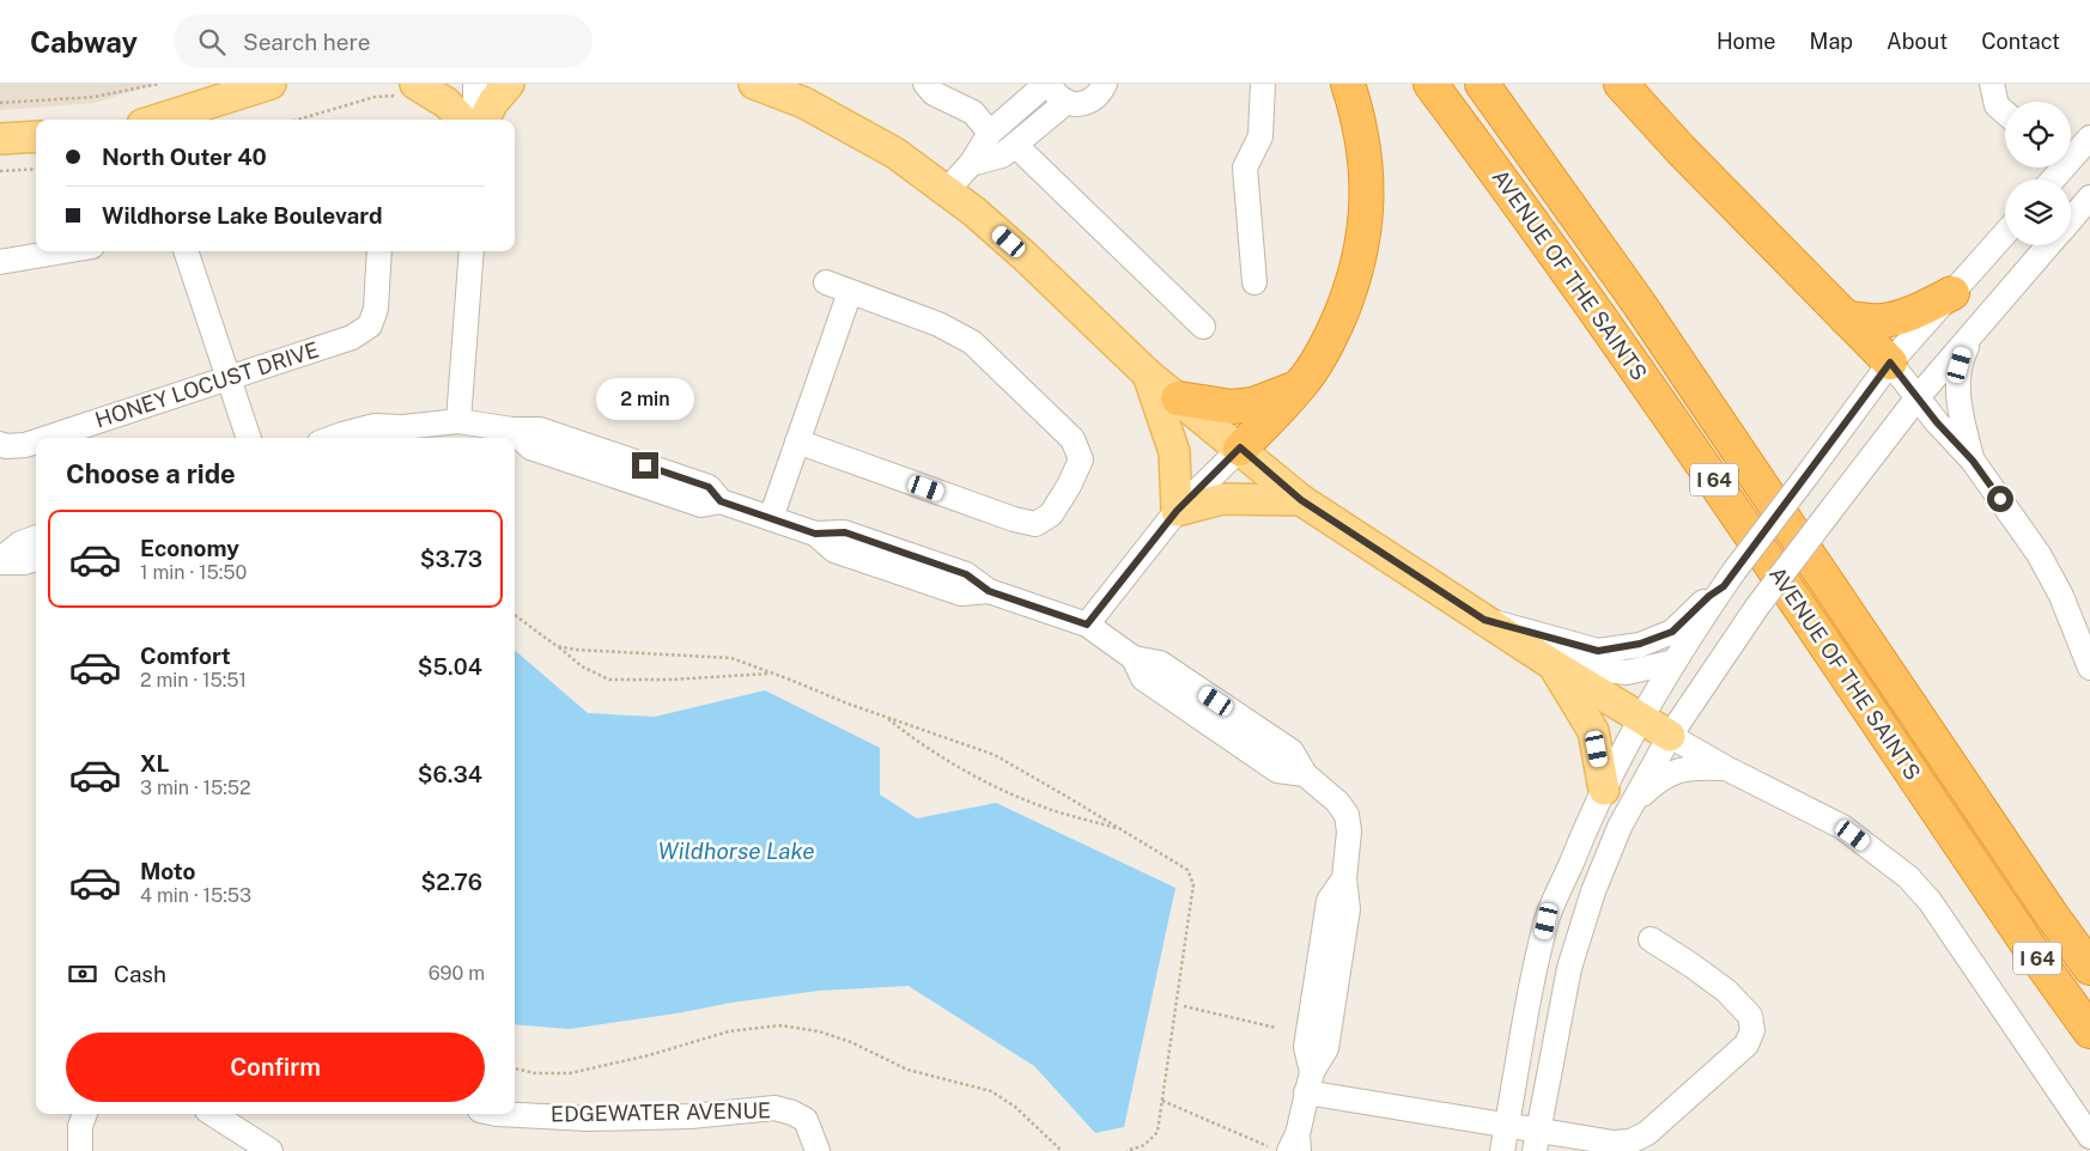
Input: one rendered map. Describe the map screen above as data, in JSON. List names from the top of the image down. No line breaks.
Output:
{"streets":{"highway":["AVENUE OF THE SAINTS","I 64"],"street":["HONEY LOCUST DRIVE","EDGEWATER AVENUE"]},"water":["Wildhorse Lake"],"page":{"header":"Cabway","search":"Search here","nav":["Home","Map","About","Contact"],"banner":["North Outer 40","Wildhorse Lake Boulevard"],"bubble":"2 min","heading":"Choose a ride","list":[{"name":"Economy","note":"1 min · 15:50","value":"$3.73"},{"name":"Comfort","note":"2 min · 15:51","value":"$5.04"},{"name":"XL","note":"3 min · 15:52","value":"$6.34"},{"name":"Moto","note":"4 min · 15:53","value":"$2.76"}],"pay":["Cash","690 m"],"buttons":"Confirm"}}
